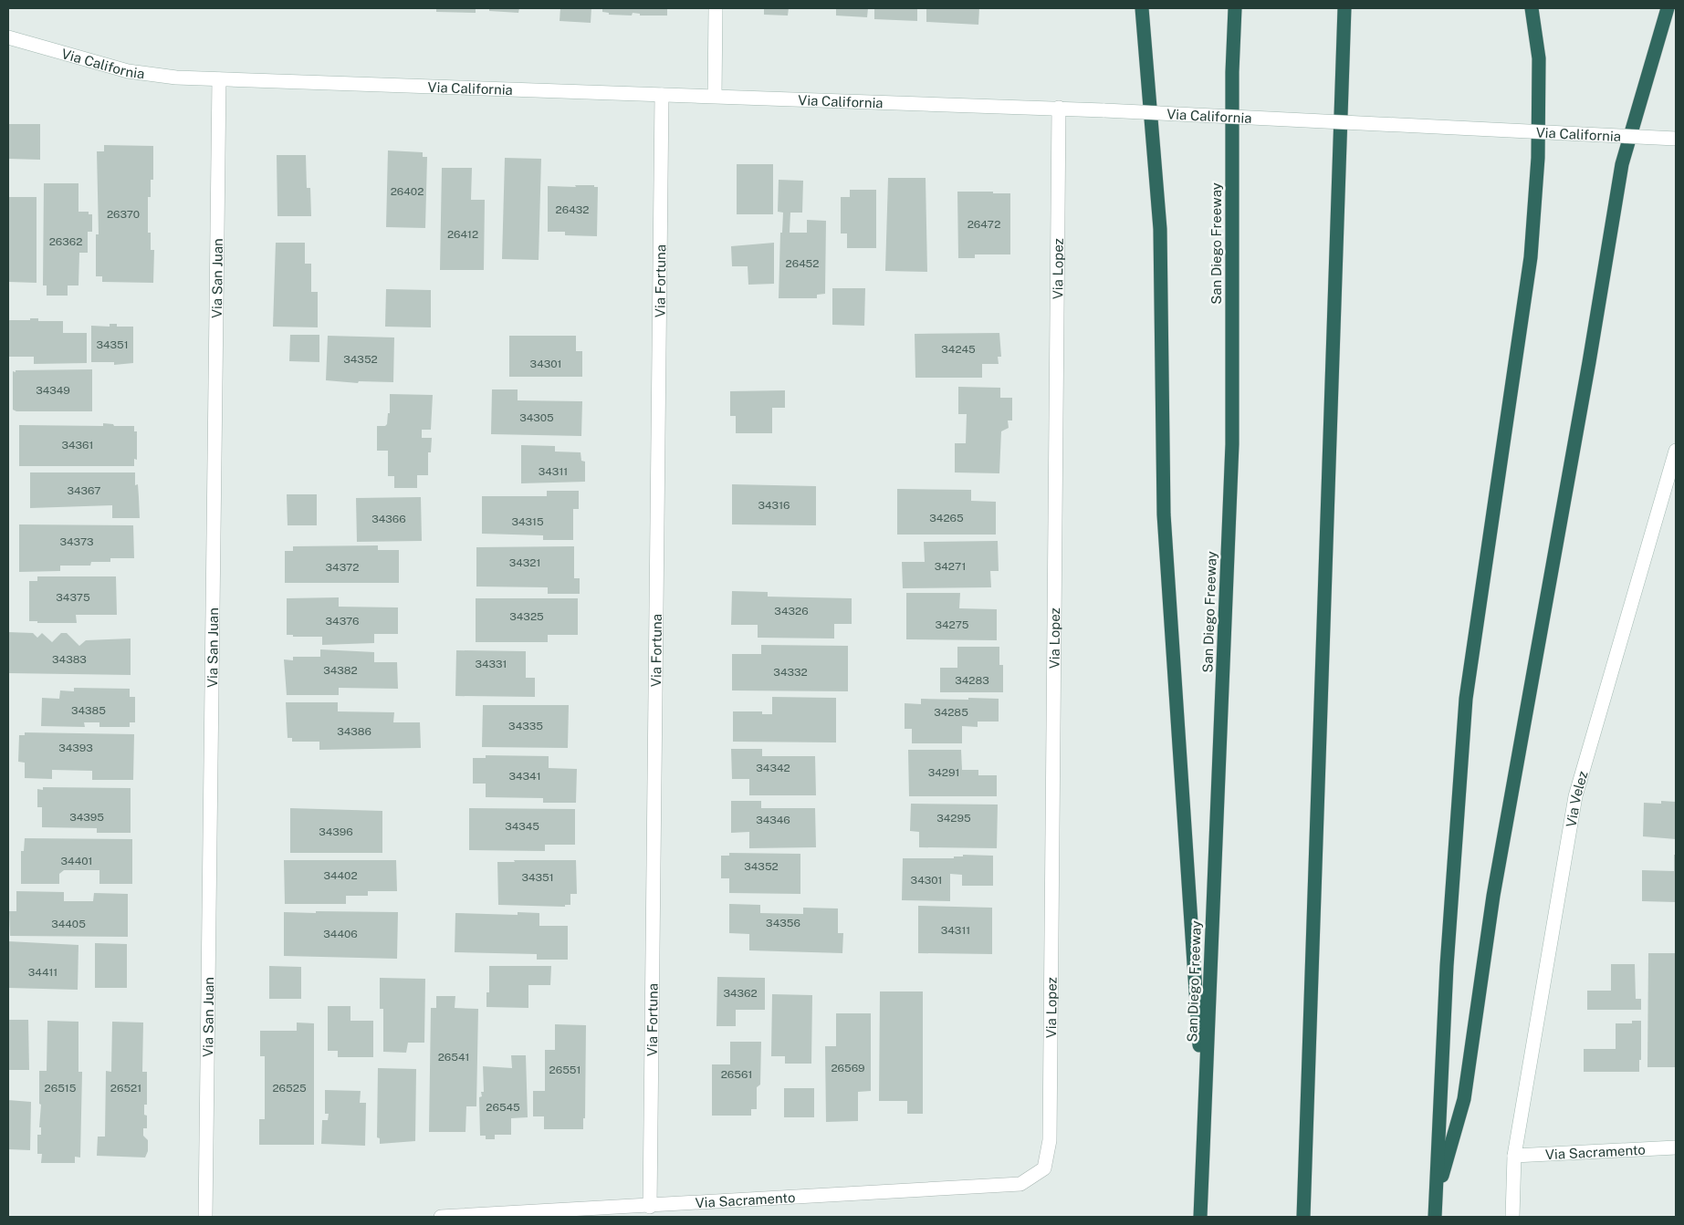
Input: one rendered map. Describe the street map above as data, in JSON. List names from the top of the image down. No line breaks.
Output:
{"streets":{"highway":["San Diego Freeway"],"street":["Via California","Via Lopez","Via San Juan","Via Fortuna","Via Velez","Via Sacramento"]},"crossings":[["Via California","Via Lopez"],["Via California","Via San Juan"],["Via California","Via Fortuna"],["Via Lopez","Via Sacramento"],["Via Fortuna","Via Sacramento"],["Via Velez","Via Sacramento"]],"house_numbers":["26402","26432","26370","26472","26412","26362","26452","34351","34245","34352","34301","34349","34305","34361","34311","34367","34316","34265","34366","34315","34373","34321","34271","34372","34375","34326","34325","34376","34275","34383","34331","34382","34332","34283","34385","34285","34335","34386","34393","34342","34291","34341","34395","34295","34346","34345","34396","34401","34352","34402","34351","34301","34356","34405","34311","34406","34411","34362","26541","26569","26551","26561","26515","26521","26525","26545"]}
